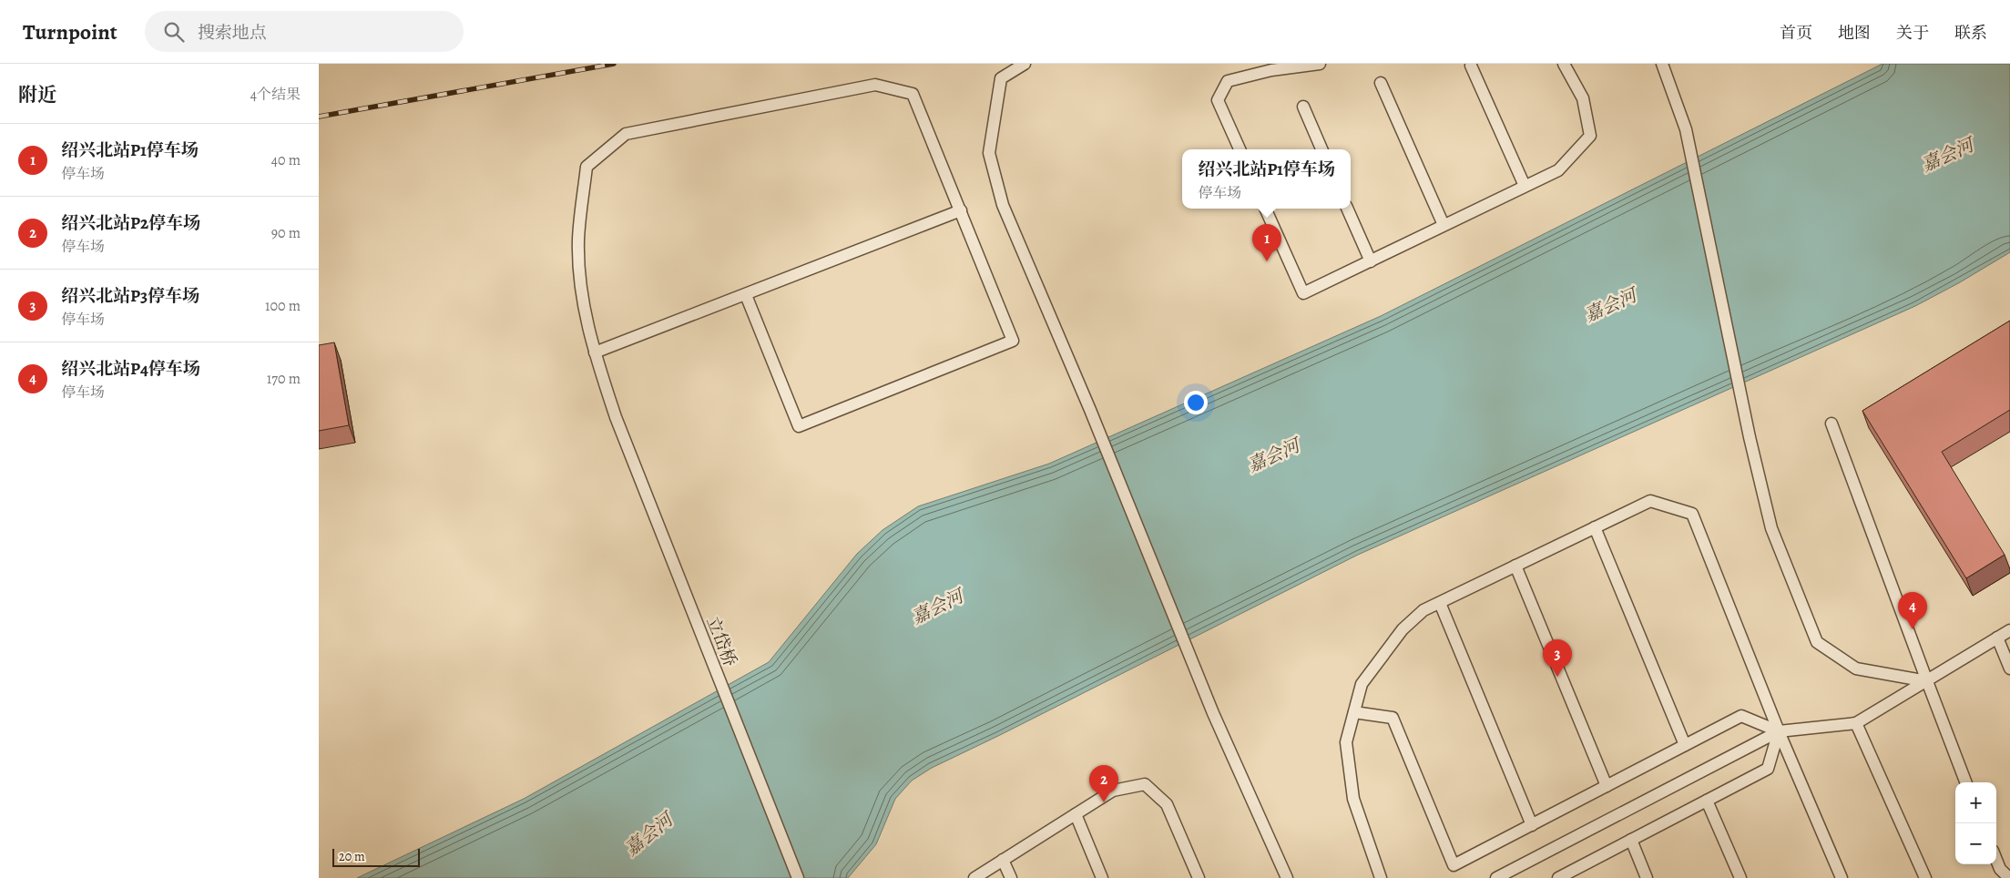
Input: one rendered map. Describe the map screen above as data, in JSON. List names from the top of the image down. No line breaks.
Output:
{"streets":{"lane":["立岱桥"]},"water":["嘉会河"],"scale_bar":"20 m","page":{"header":"Turnpoint","search":"搜索地点","nav":["首页","地图","关于","联系"],"heading":["附近","4个结果"],"list":[{"mark":"1","name":"绍兴北站P1停车场","note":"停车场","value":"40 m"},{"mark":"2","name":"绍兴北站P2停车场","note":"停车场","value":"90 m"},{"mark":"3","name":"绍兴北站P3停车场","note":"停车场","value":"100 m"},{"mark":"4","name":"绍兴北站P4停车场","note":"停车场","value":"170 m"}],"popup":["绍兴北站P1停车场","停车场"],"pins":["1","4","3","2"],"map_buttons":["+","−"],"scale":"20 m"}}
